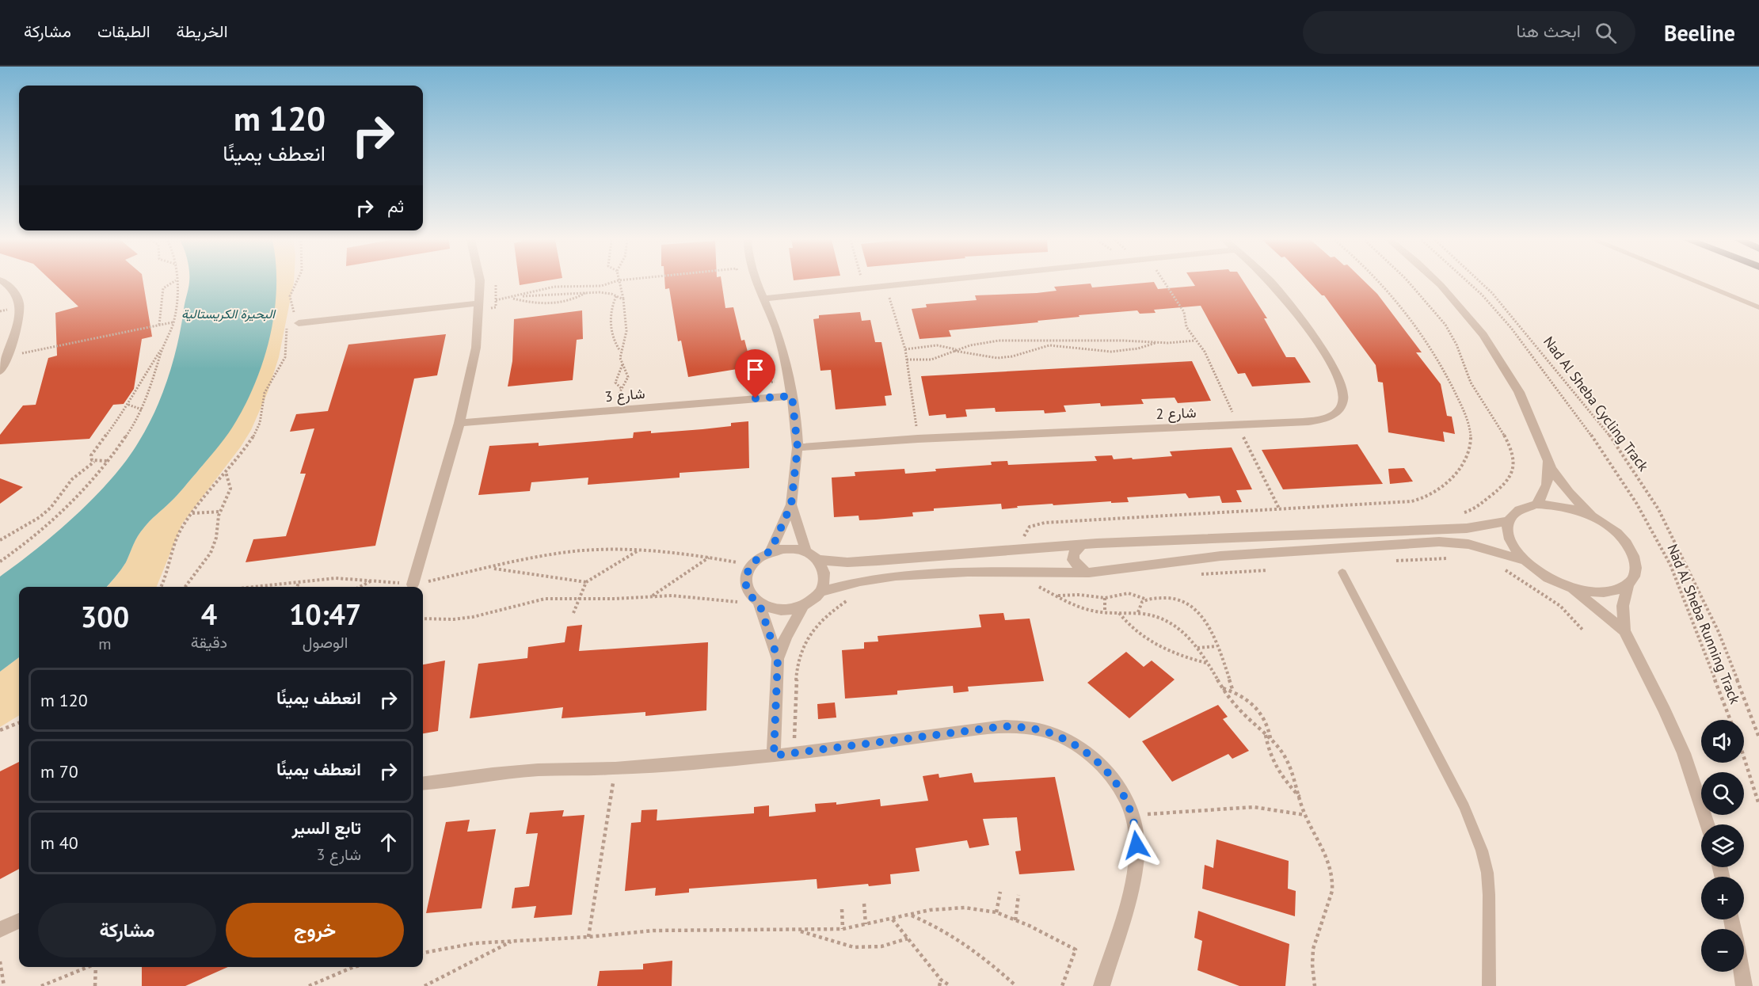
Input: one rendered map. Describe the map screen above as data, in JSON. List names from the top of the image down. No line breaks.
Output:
{"streets":{"street":["شارع 3","شارع 2"],"path":["Nad Al Sheba Cycling Track","Nad Al Sheba Running Track"]},"water":["البحيرة الكريستالية"],"page":{"header":"Beeline","search":"ابحث هنا","nav":["الخريطة","الطبقات","مشاركة"],"turn":["120 m","انعطف يمينًا"],"then":"ثم","eta":["10:47","الوصول","4","دقيقة","300","m"],"list":[{"name":"انعطف يمينًا","value":"120 m"},{"name":"انعطف يمينًا","value":"70 m"},{"name":"تابع السير","note":"شارع 3","value":"40 m"}],"map_buttons":["+","−"],"buttons":["خروج","مشاركة"]}}
